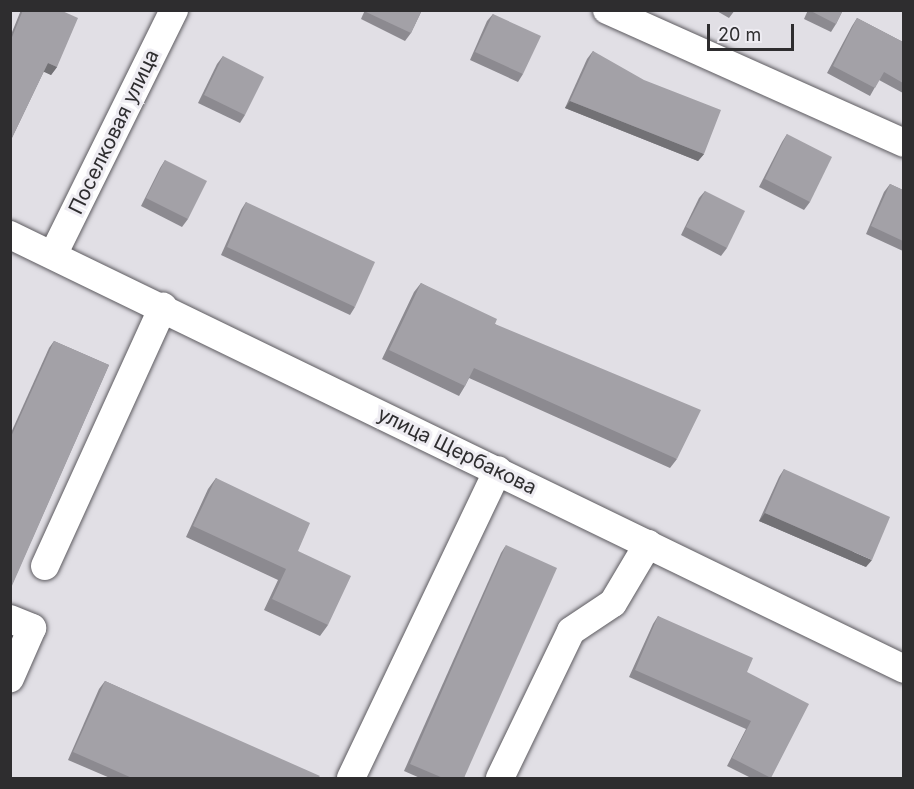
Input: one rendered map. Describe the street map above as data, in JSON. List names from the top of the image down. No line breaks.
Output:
{"streets":{"street":["Поселковая улица","улица Щербакова"]},"crossings":[["Поселковая улица","улица Щербакова"]],"scale_bar":"20 m"}
